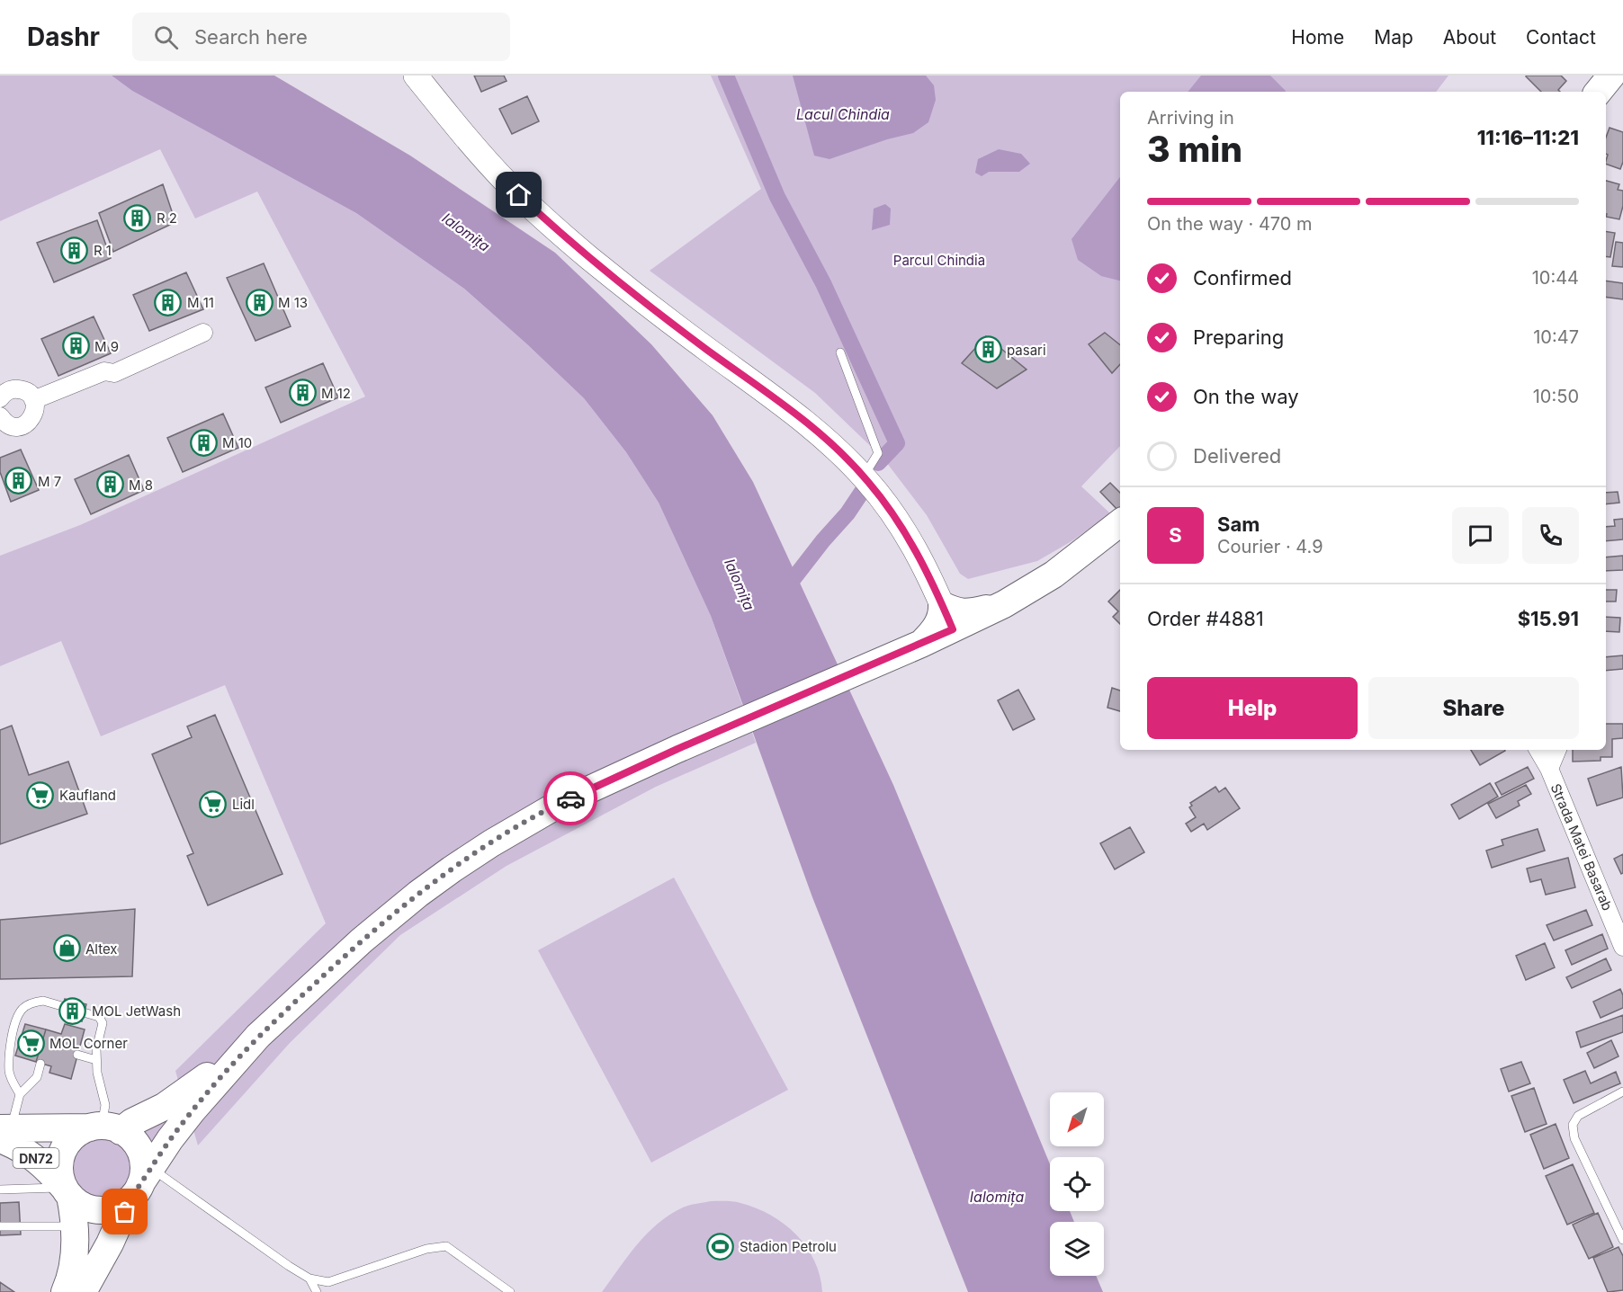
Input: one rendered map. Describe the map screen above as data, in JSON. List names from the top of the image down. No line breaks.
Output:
{"streets":{"main road":["DN72"],"street":["Strada Matei Basarab"]},"water":["Lacul Chindia","Ialomița"],"parks":["Parcul Chindia"],"places":{"building":["R 2","R 1","M 11","M 13","M 9","pasari","M 12","M 10","M 7","M 8","MOL JetWash"],"supermarket":["Kaufland","Lidl","MOL Corner"],"shop":["Altex"],"sports":["Stadion Petrolu"]},"north":"bottom left","page":{"header":"Dashr","search":"Search here","nav":["Home","Map","About","Contact"],"heading":["3 min","Arriving in","11:16–11:21"],"panel":["Sam","Courier · 4.9","Order #4881","$15.91"],"bar":"On the way · 470 m","list":[["Confirmed","10:44"],["Preparing","10:47"],["On the way","10:50"],"Delivered"],"round":"S","buttons":["Help","Share"]}}
